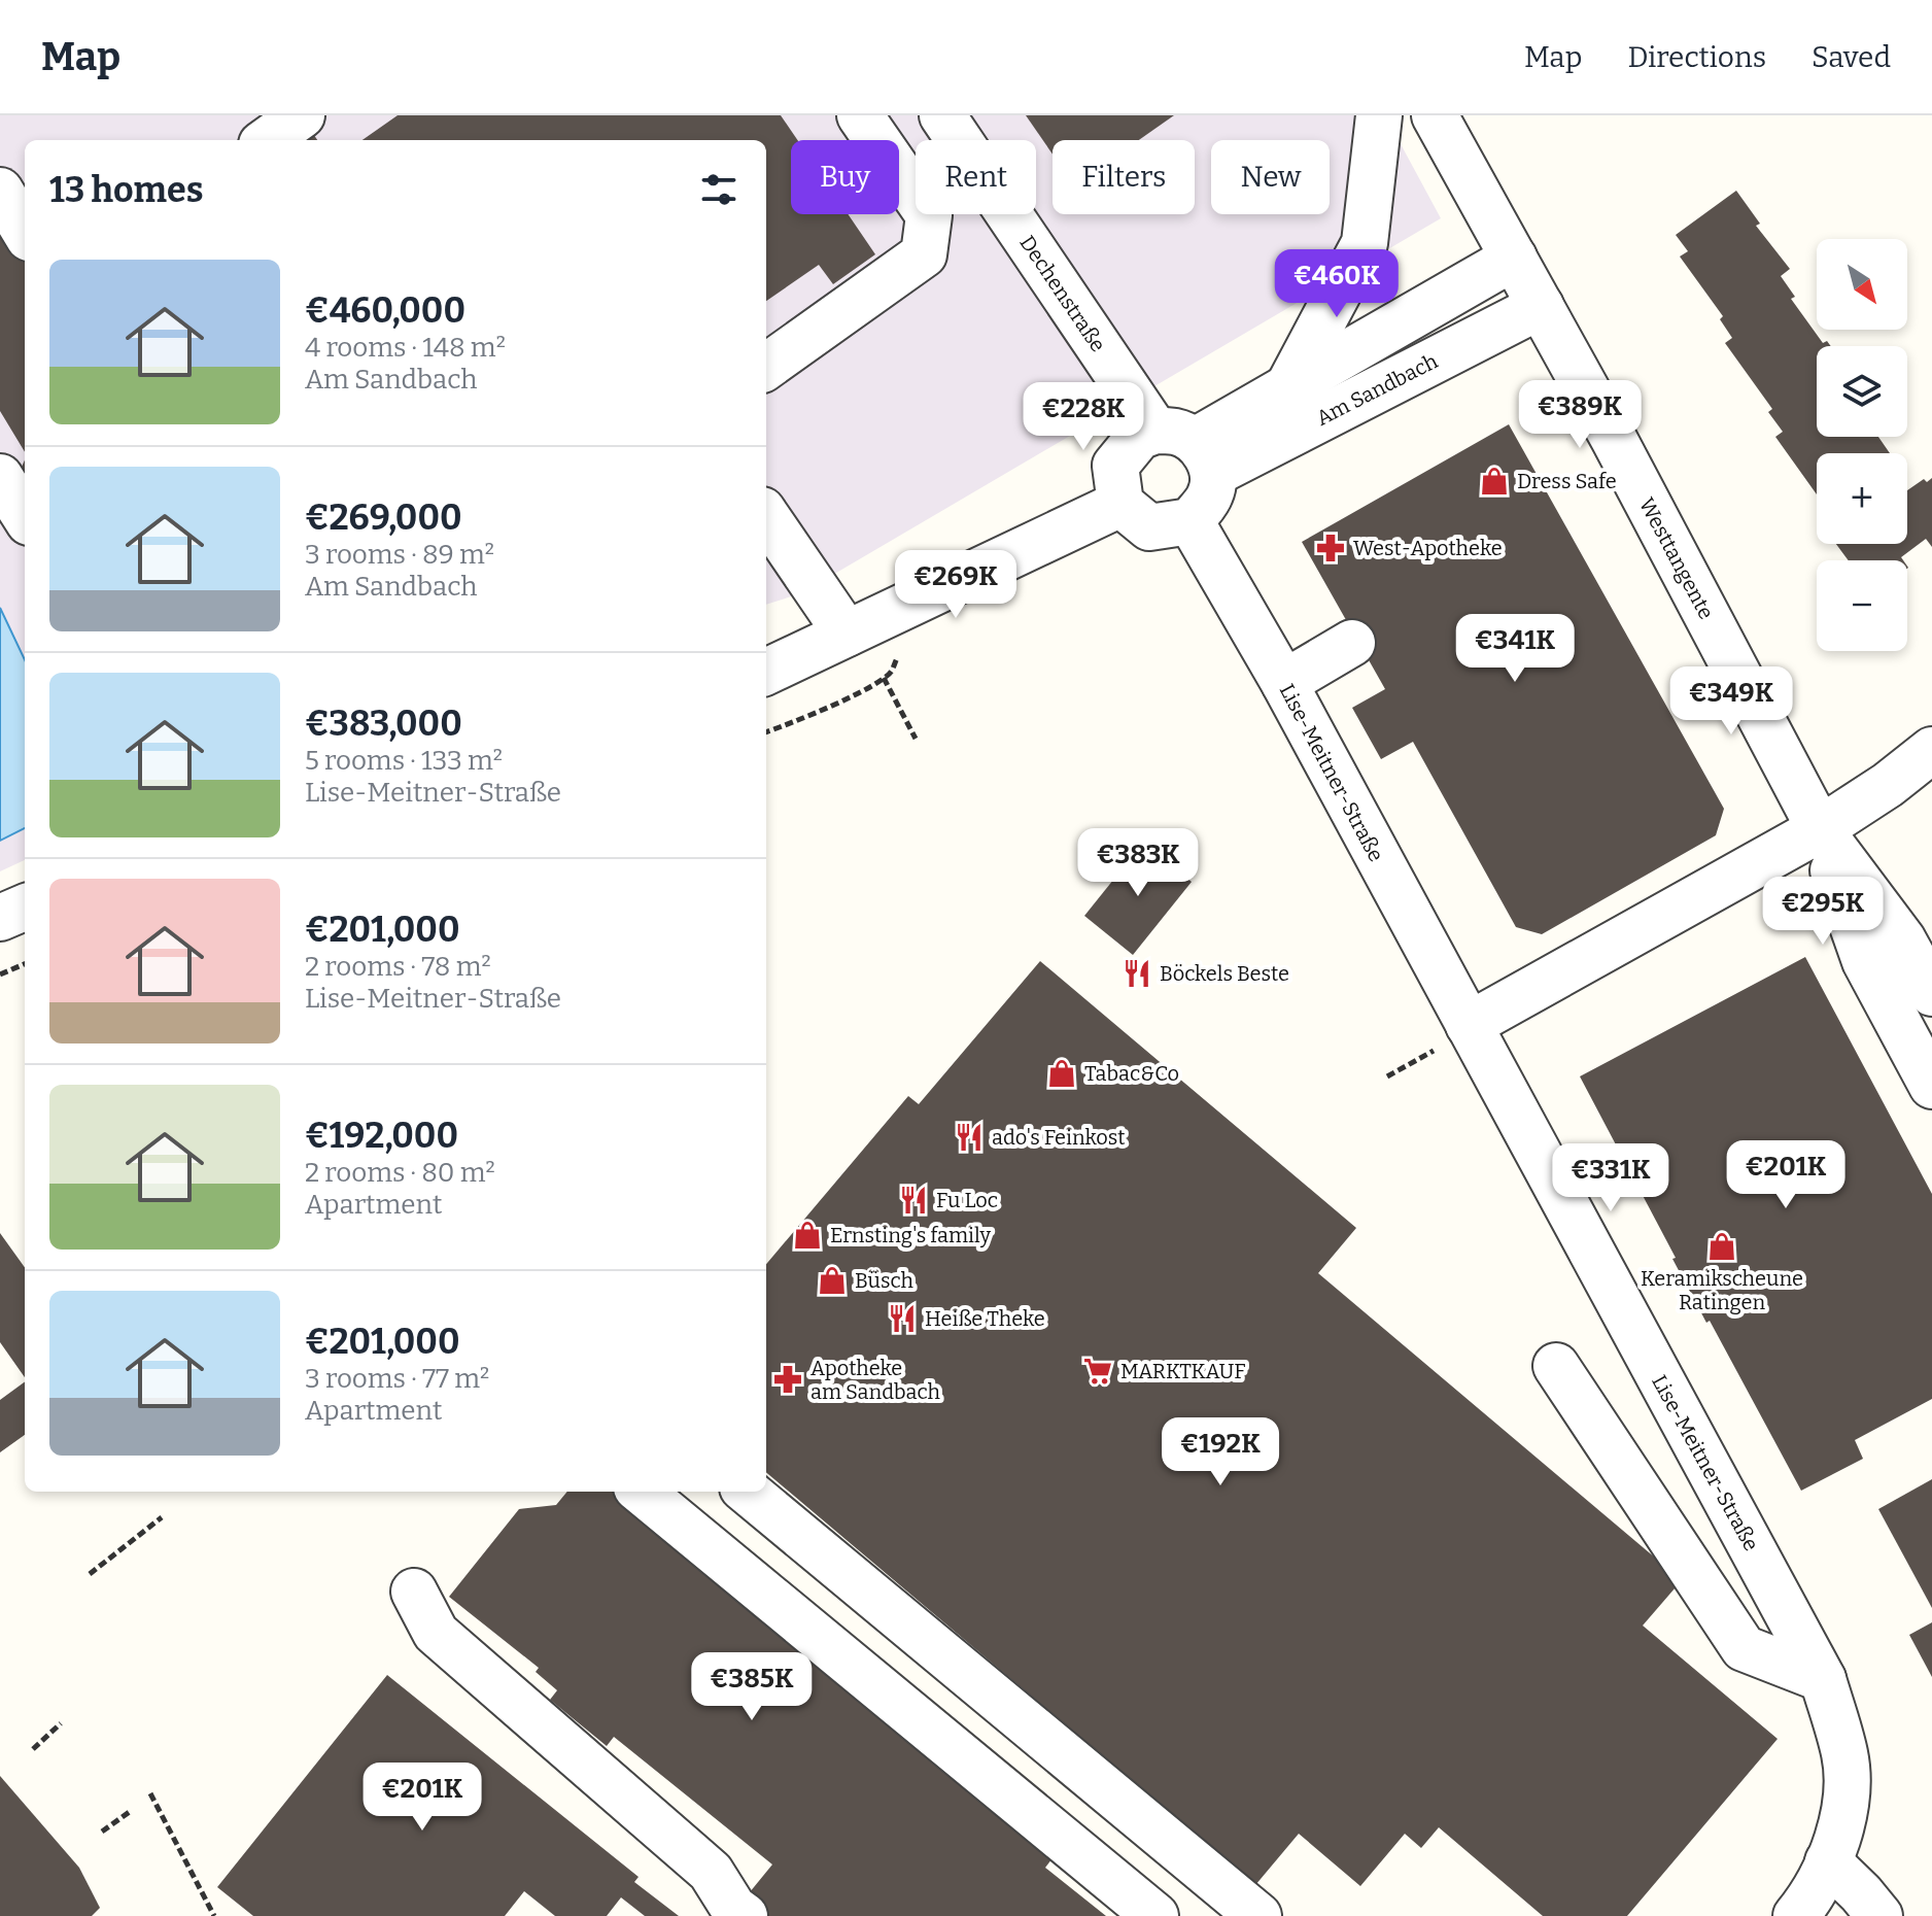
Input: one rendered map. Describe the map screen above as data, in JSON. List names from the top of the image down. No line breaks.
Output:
{"streets":{"street":["Dechenstraße","Am Sandbach","Westtangente","Lise-Meitner-Straße"]},"crossings":[["Dechenstraße","Am Sandbach"],["Dechenstraße","Lise-Meitner-Straße"],["Am Sandbach","Westtangente"],["Am Sandbach","Lise-Meitner-Straße"]],"places":{"shop":["Dress Safe","Tabac&Co","Ernsting's family","Keramikscheune Ratingen","Büsch"],"pharmacy":["West-Apotheke","Apotheke am Sandbach"],"restaurant":["Böckels Beste","ado's Feinkost","Fu Loc","Heiße Theke"],"supermarket":["MARKTKAUF"]},"north":"bottom right","page":{"header":"Map","nav":["Map","Directions","Saved"],"chip":["Buy","Rent","Filters","New"],"heading":"13 homes","map_buttons":["+","−"],"list":[{"name":"€460,000","note":"4 rooms · 148 m² · Am Sandbach"},{"name":"€269,000","note":"3 rooms · 89 m² · Am Sandbach"},{"name":"€383,000","note":"5 rooms · 133 m² · Lise-Meitner-Straße"},{"name":"€201,000","note":"2 rooms · 78 m² · Lise-Meitner-Straße"},{"name":"€192,000","note":"2 rooms · 80 m² · Apartment"},{"name":"€201,000","note":"3 rooms · 77 m² · Apartment"}],"price":["€460K","€389K","€228K","€269K","€341K","€349K","€383K","€295K","€201K","€331K","€192K","€385K","€201K"]}}
